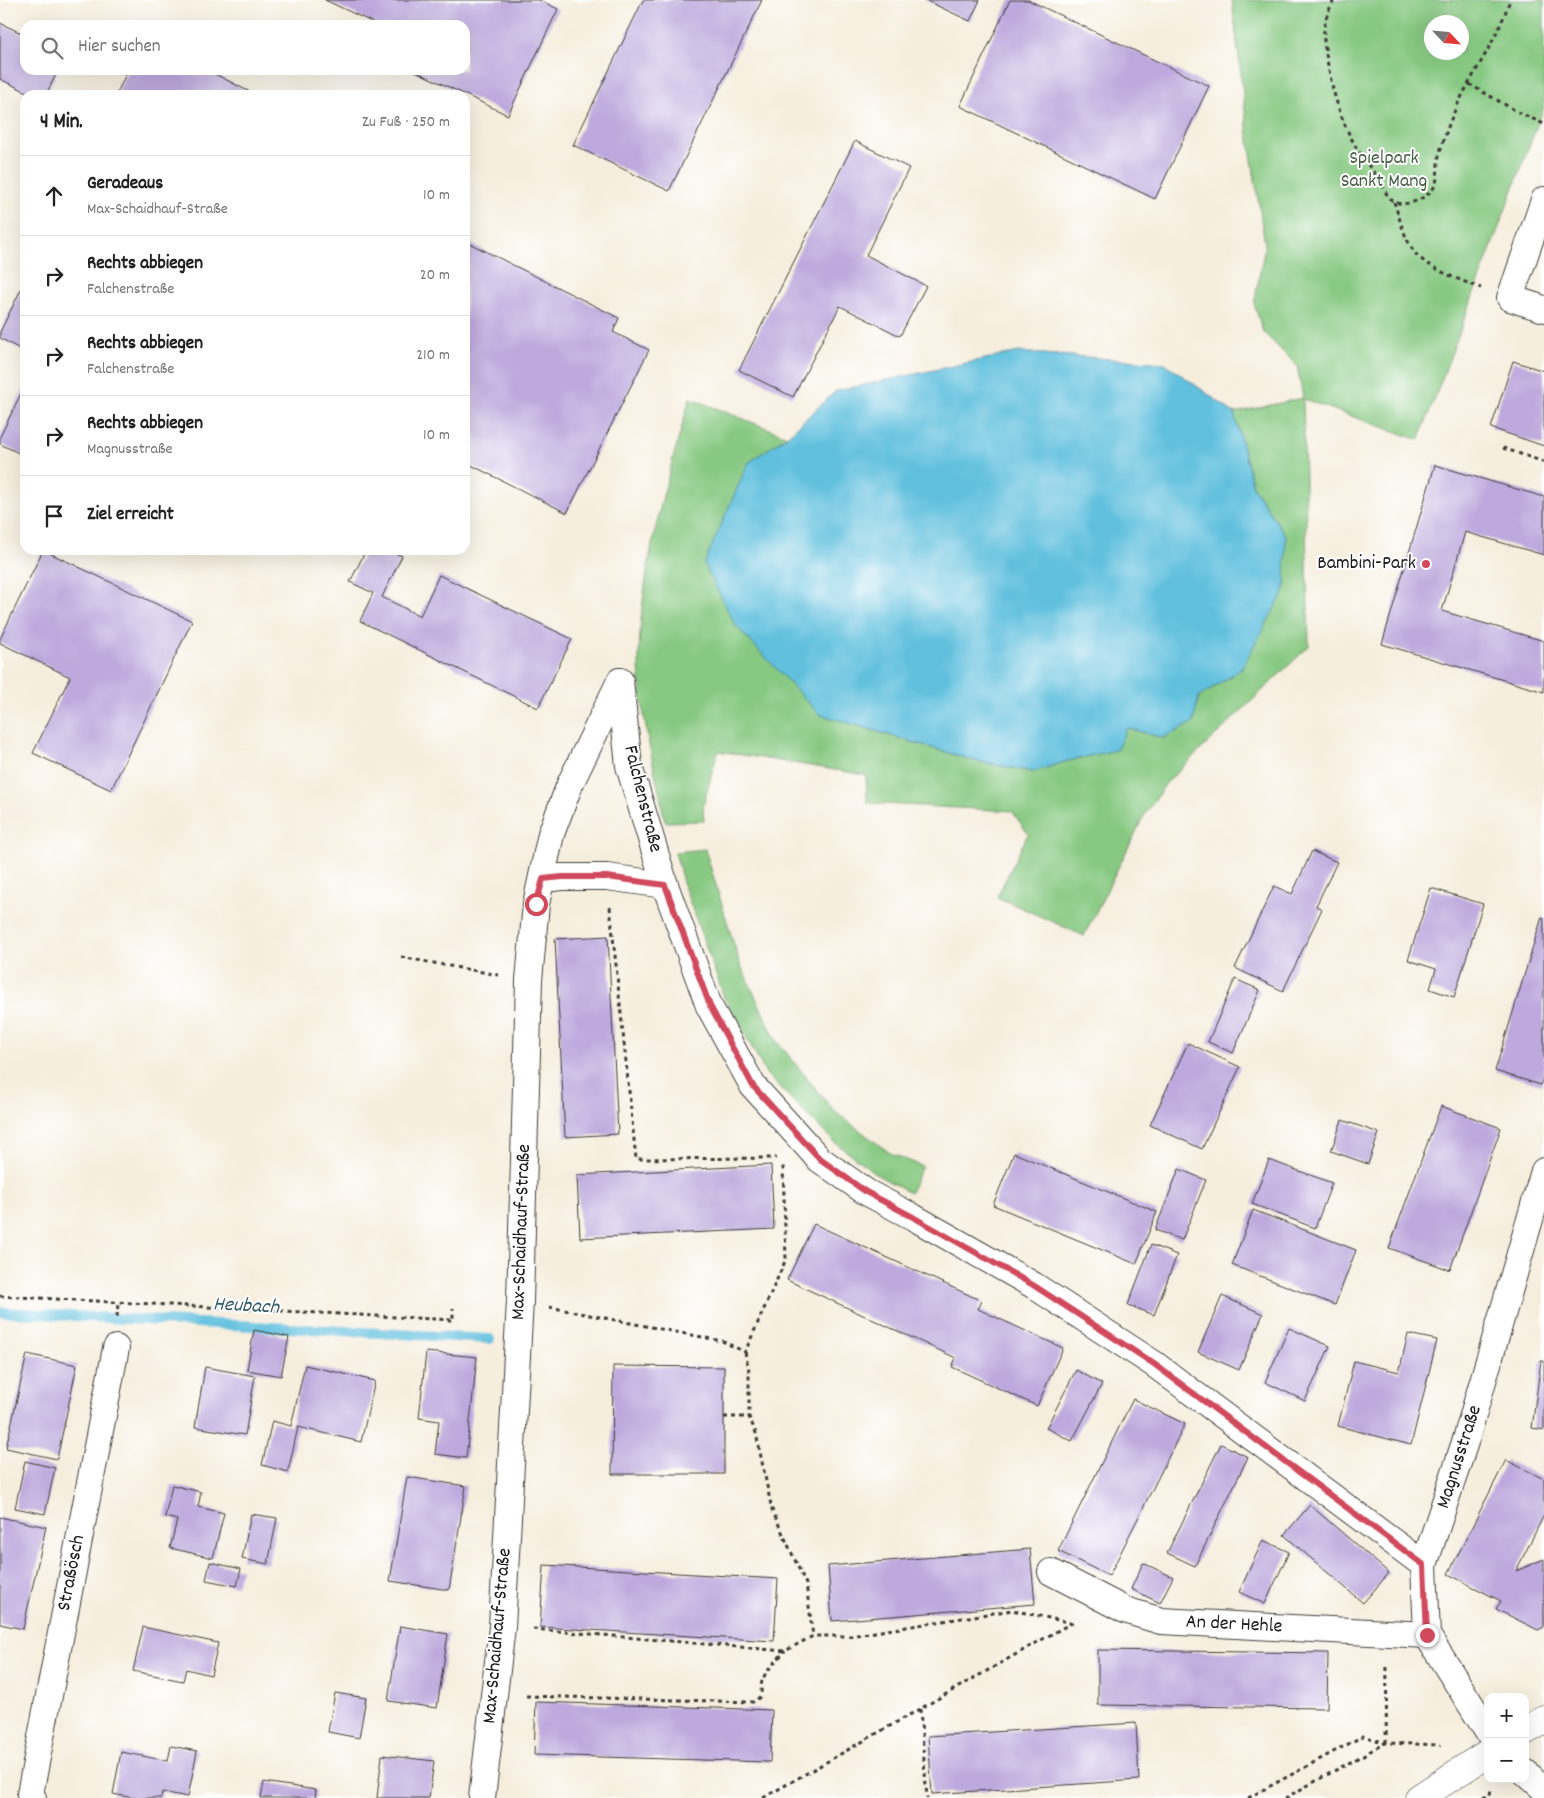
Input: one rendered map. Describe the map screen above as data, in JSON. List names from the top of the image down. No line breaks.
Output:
{"streets":{"street":["Falchenstraße","Max-Schaidhauf-Straße","Magnusstraße","Straßösch","An der Hehle"]},"crossings":[["Falchenstraße","Max-Schaidhauf-Straße"],["Falchenstraße","Magnusstraße"],["Magnusstraße","An der Hehle"]],"water":["Heubach"],"parks":["Spielpark Sankt Mang"],"places":["Bambini-Park"],"north":"bottom right","page":{"search":"Hier suchen","heading":["4 Min.","Zu Fuß · 250 m"],"list":[["Geradeaus","Max-Schaidhauf-Straße","10 m"],["Rechts abbiegen","Falchenstraße","20 m"],["Rechts abbiegen","Falchenstraße","210 m"],["Rechts abbiegen","Magnusstraße","10 m"],"Ziel erreicht"],"map_buttons":["+","−"]}}
